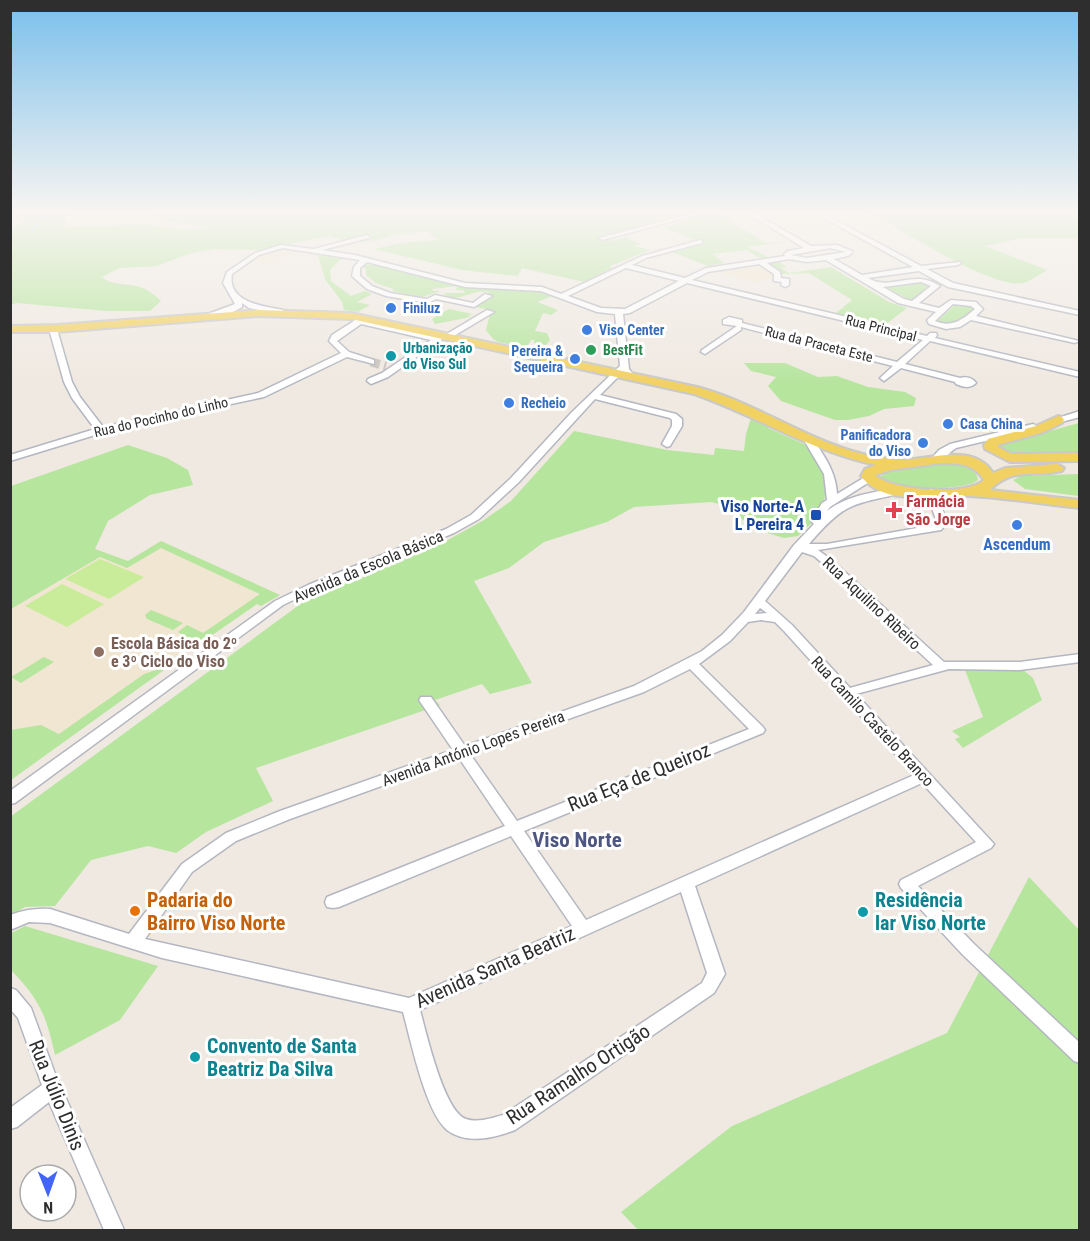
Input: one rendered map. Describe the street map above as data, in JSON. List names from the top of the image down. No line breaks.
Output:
{"streets":{"street":["Rua Principal","Rua da Praceta Este","Rua do Pocinho do Linho","Avenida da Escola Básica","Rua Aquilino Ribeiro","Rua Camilo Castelo Branco","Avenida António Lopes Pereira","Rua Eça de Queiroz","Avenida Santa Beatriz","Rua Ramalho Ortigão","Rua Júlio Dinis"]},"crossings":[["Rua Aquilino Ribeiro","Avenida António Lopes Pereira"],["Rua Camilo Castelo Branco","Avenida António Lopes Pereira"],["Rua Camilo Castelo Branco","Avenida Santa Beatriz"],["Avenida António Lopes Pereira","Rua Eça de Queiroz"],["Avenida António Lopes Pereira","Avenida Santa Beatriz"],["Avenida Santa Beatriz","Rua Ramalho Ortigão"]],"districts":["Viso Norte"],"places":{"other":["Finiluz","Viso Center","BestFit","Urbanização do Viso Sul","Pereira & Sequeira","Recheio","Casa China","Panificadora do Viso","Ascendum","Escola Básica do 2º e 3º Ciclo do Viso","Padaria do Bairro Viso Norte","Residência lar Viso Norte","Convento de Santa Beatriz Da Silva"],"health":["Farmácia São Jorge"],"transit":["Viso Norte-A L Pereira 4"]},"north":"bottom"}
